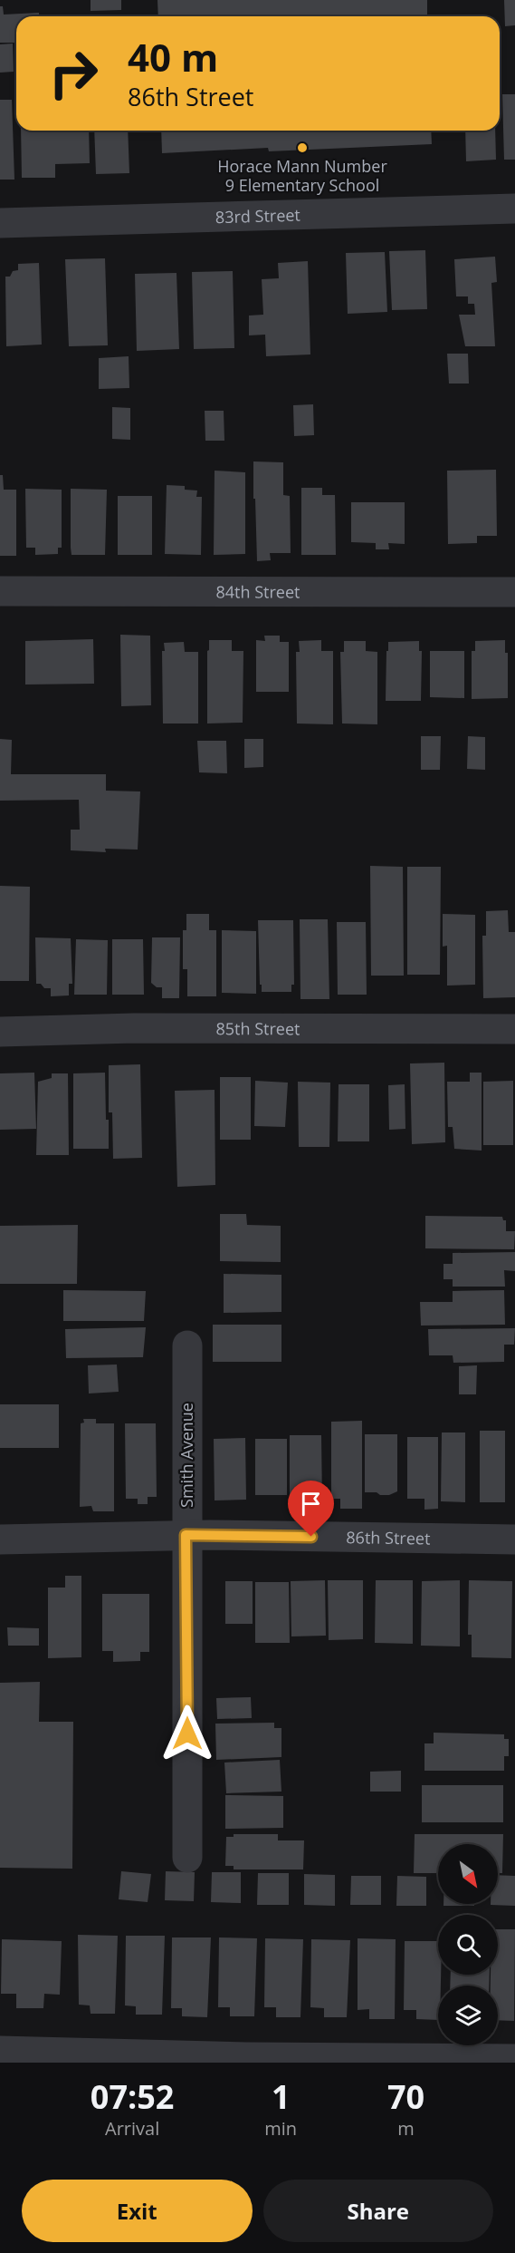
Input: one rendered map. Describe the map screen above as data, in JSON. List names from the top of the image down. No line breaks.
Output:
{"streets":{"street":["83rd Street","84th Street","85th Street","Smith Avenue","86th Street"]},"crossings":[["Smith Avenue","86th Street"]],"places":["Horace Mann Number 9 Elementary School"],"north":"bottom right","page":{"turn":["40 m","86th Street"],"eta":["07:52","Arrival","1","min","70","m"],"buttons":["Exit","Share"]}}
